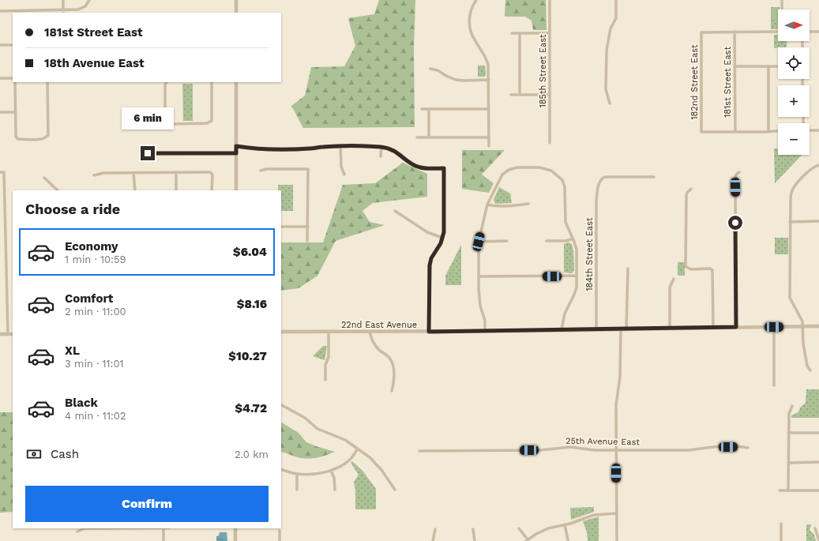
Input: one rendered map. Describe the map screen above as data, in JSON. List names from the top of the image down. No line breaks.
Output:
{"streets":{"street":["185th Street East","182nd Street East","181st Street East","184th Street East","22nd East Avenue","25th Avenue East"]},"crossings":[["182nd Street East","181st Street East"],["184th Street East","22nd East Avenue"]],"north":"right","page":{"map_buttons":["+","−"],"banner":["181st Street East","18th Avenue East"],"bubble":"6 min","heading":"Choose a ride","list":[{"name":"Economy","note":"1 min · 10:59","value":"$6.04"},{"name":"Comfort","note":"2 min · 11:00","value":"$8.16"},{"name":"XL","note":"3 min · 11:01","value":"$10.27"},{"name":"Black","note":"4 min · 11:02","value":"$4.72"}],"pay":["Cash","2.0 km"],"buttons":"Confirm"}}
